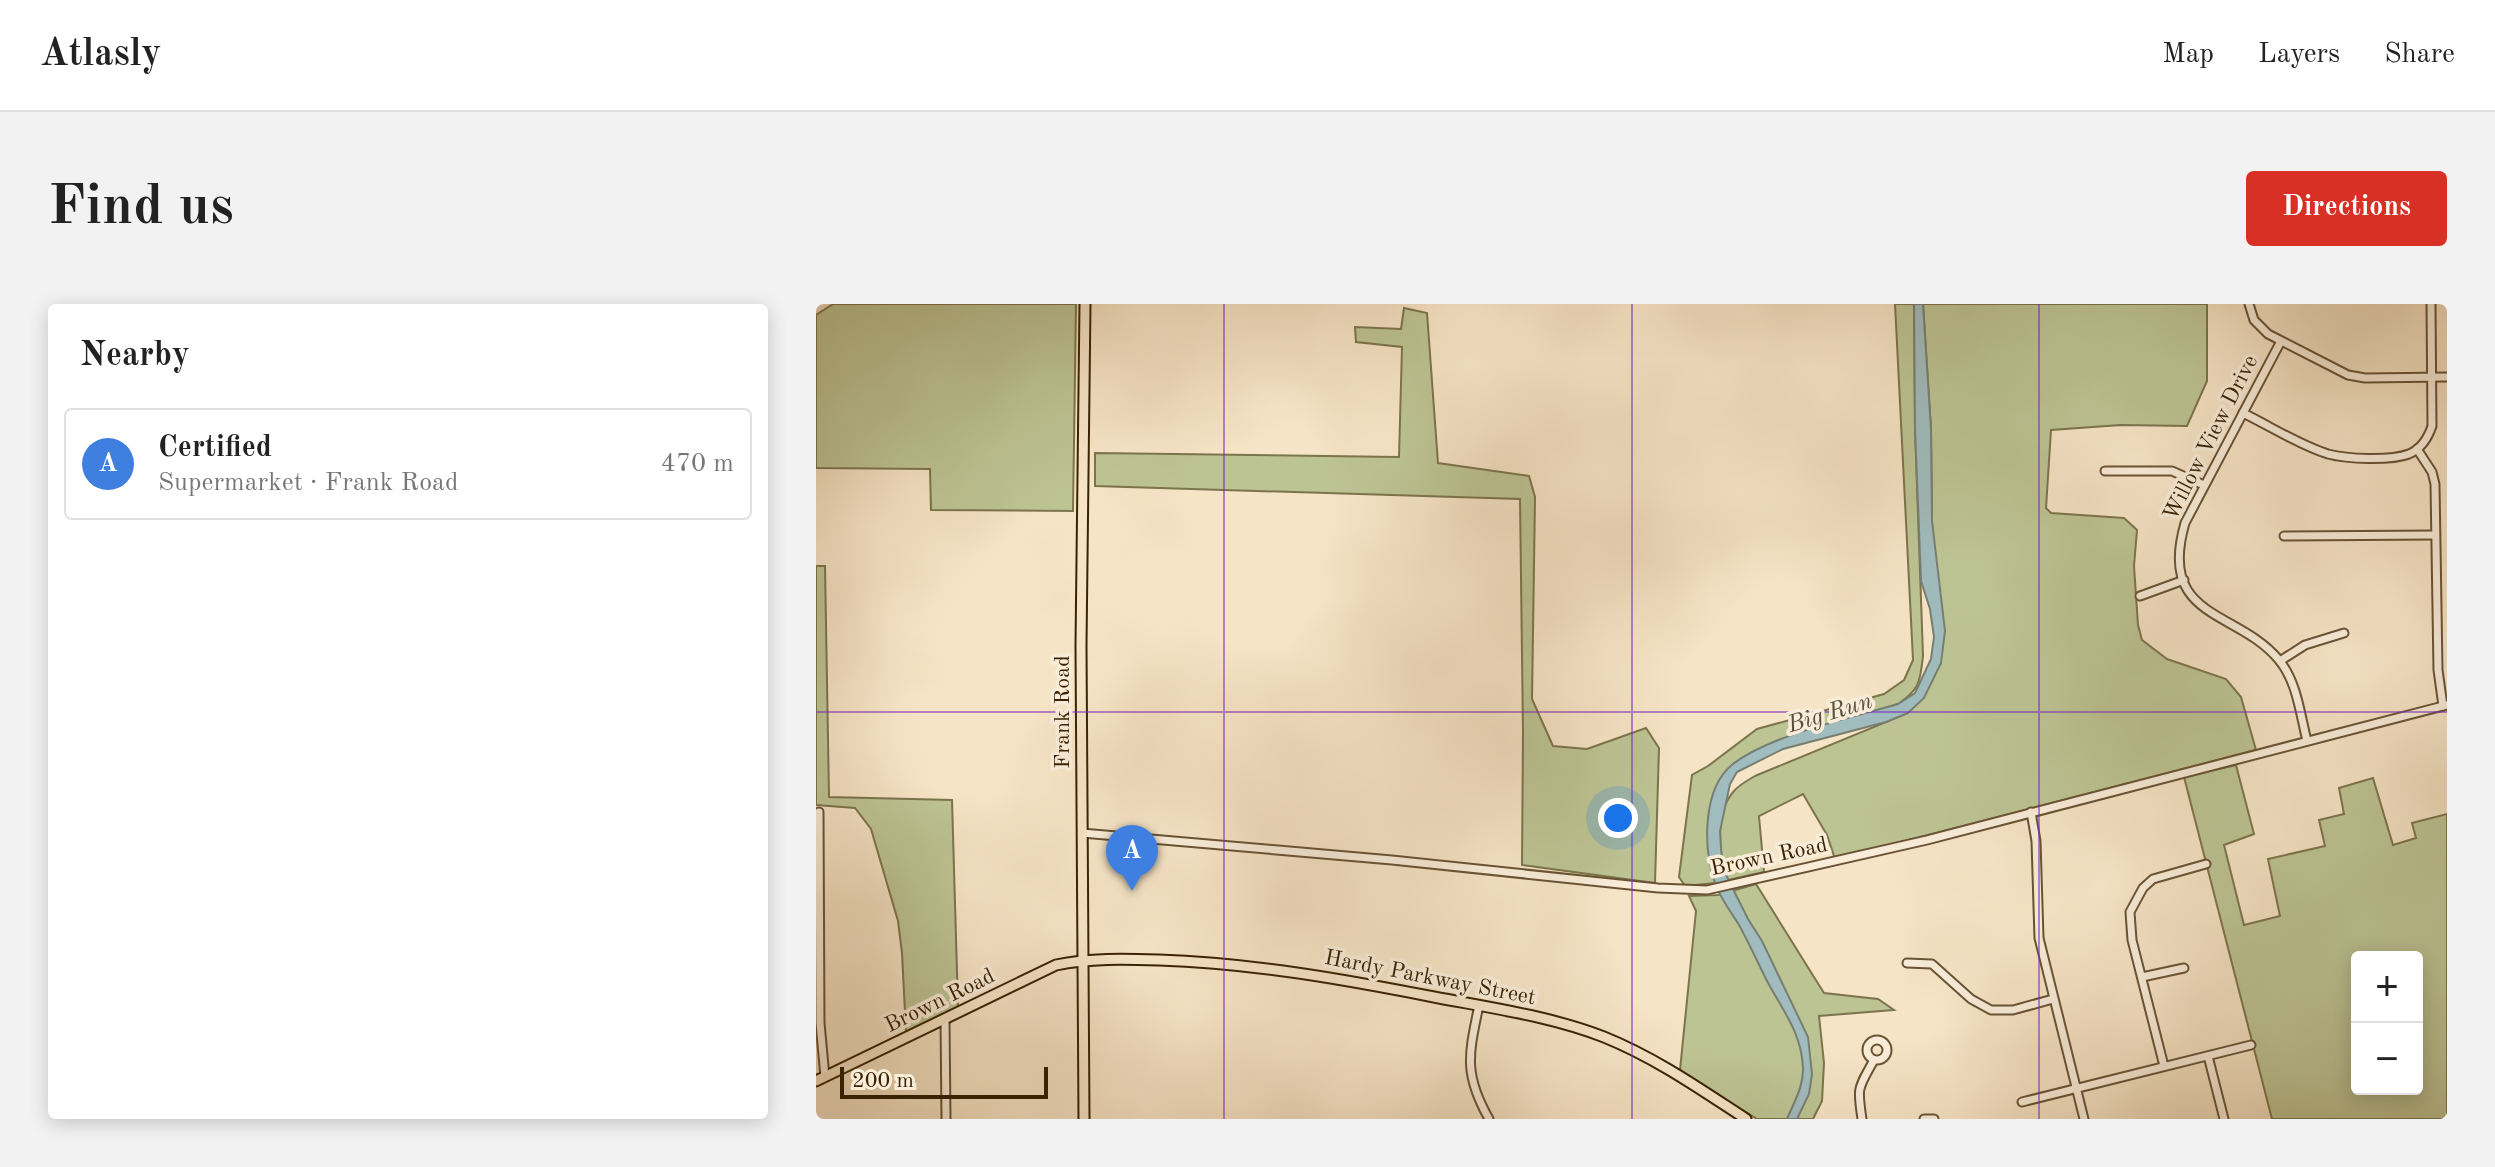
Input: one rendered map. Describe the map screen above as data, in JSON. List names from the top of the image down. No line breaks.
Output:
{"streets":{"main road":["Frank Road","Brown Road","Hardy Parkway Street"],"street":["Willow View Drive"]},"crossings":[["Frank Road","Brown Road"],["Frank Road","Hardy Parkway Street"],["Brown Road","Hardy Parkway Street"]],"water":["Big Run"],"scale_bar":"200 m","page":{"header":"Atlasly","nav":["Map","Layers","Share"],"buttons":"Directions","title":"Find us","heading":"Nearby","list":[{"mark":"A","name":"Certified","note":"Supermarket · Frank Road","value":"470 m"}],"pins":"A","map_buttons":["+","−"],"scale":"200 m"}}
